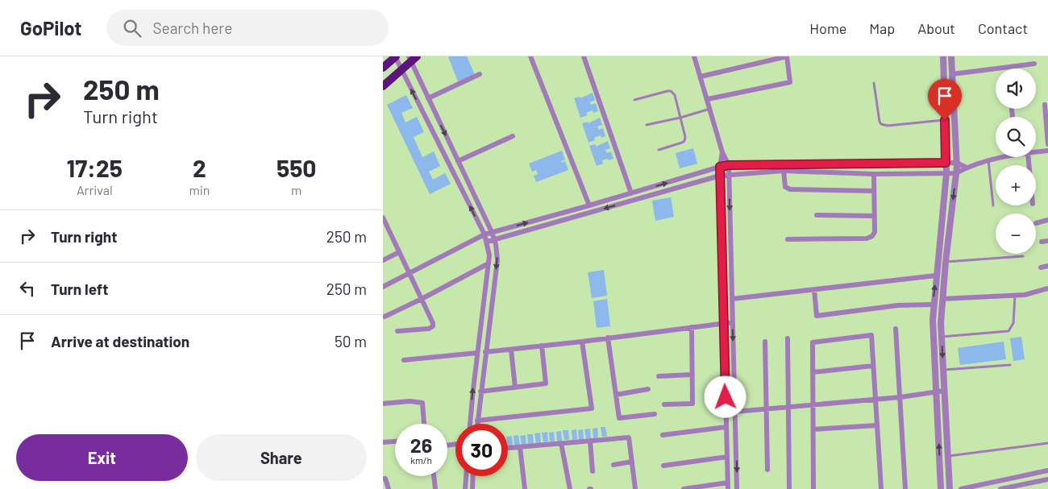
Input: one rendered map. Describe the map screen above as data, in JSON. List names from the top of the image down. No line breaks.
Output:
{"page":{"header":"GoPilot","search":"Search here","nav":["Home","Map","About","Contact"],"turn":["250 m","Turn right"],"map_buttons":["+","−"],"eta":["17:25","Arrival","2","min","550","m"],"list":[{"name":"Turn right","value":"250 m"},{"name":"Turn left","value":"250 m"},{"name":"Arrive at destination","value":"50 m"}],"speed":"26 km/h","limit":"30","buttons":["Exit","Share"]}}
